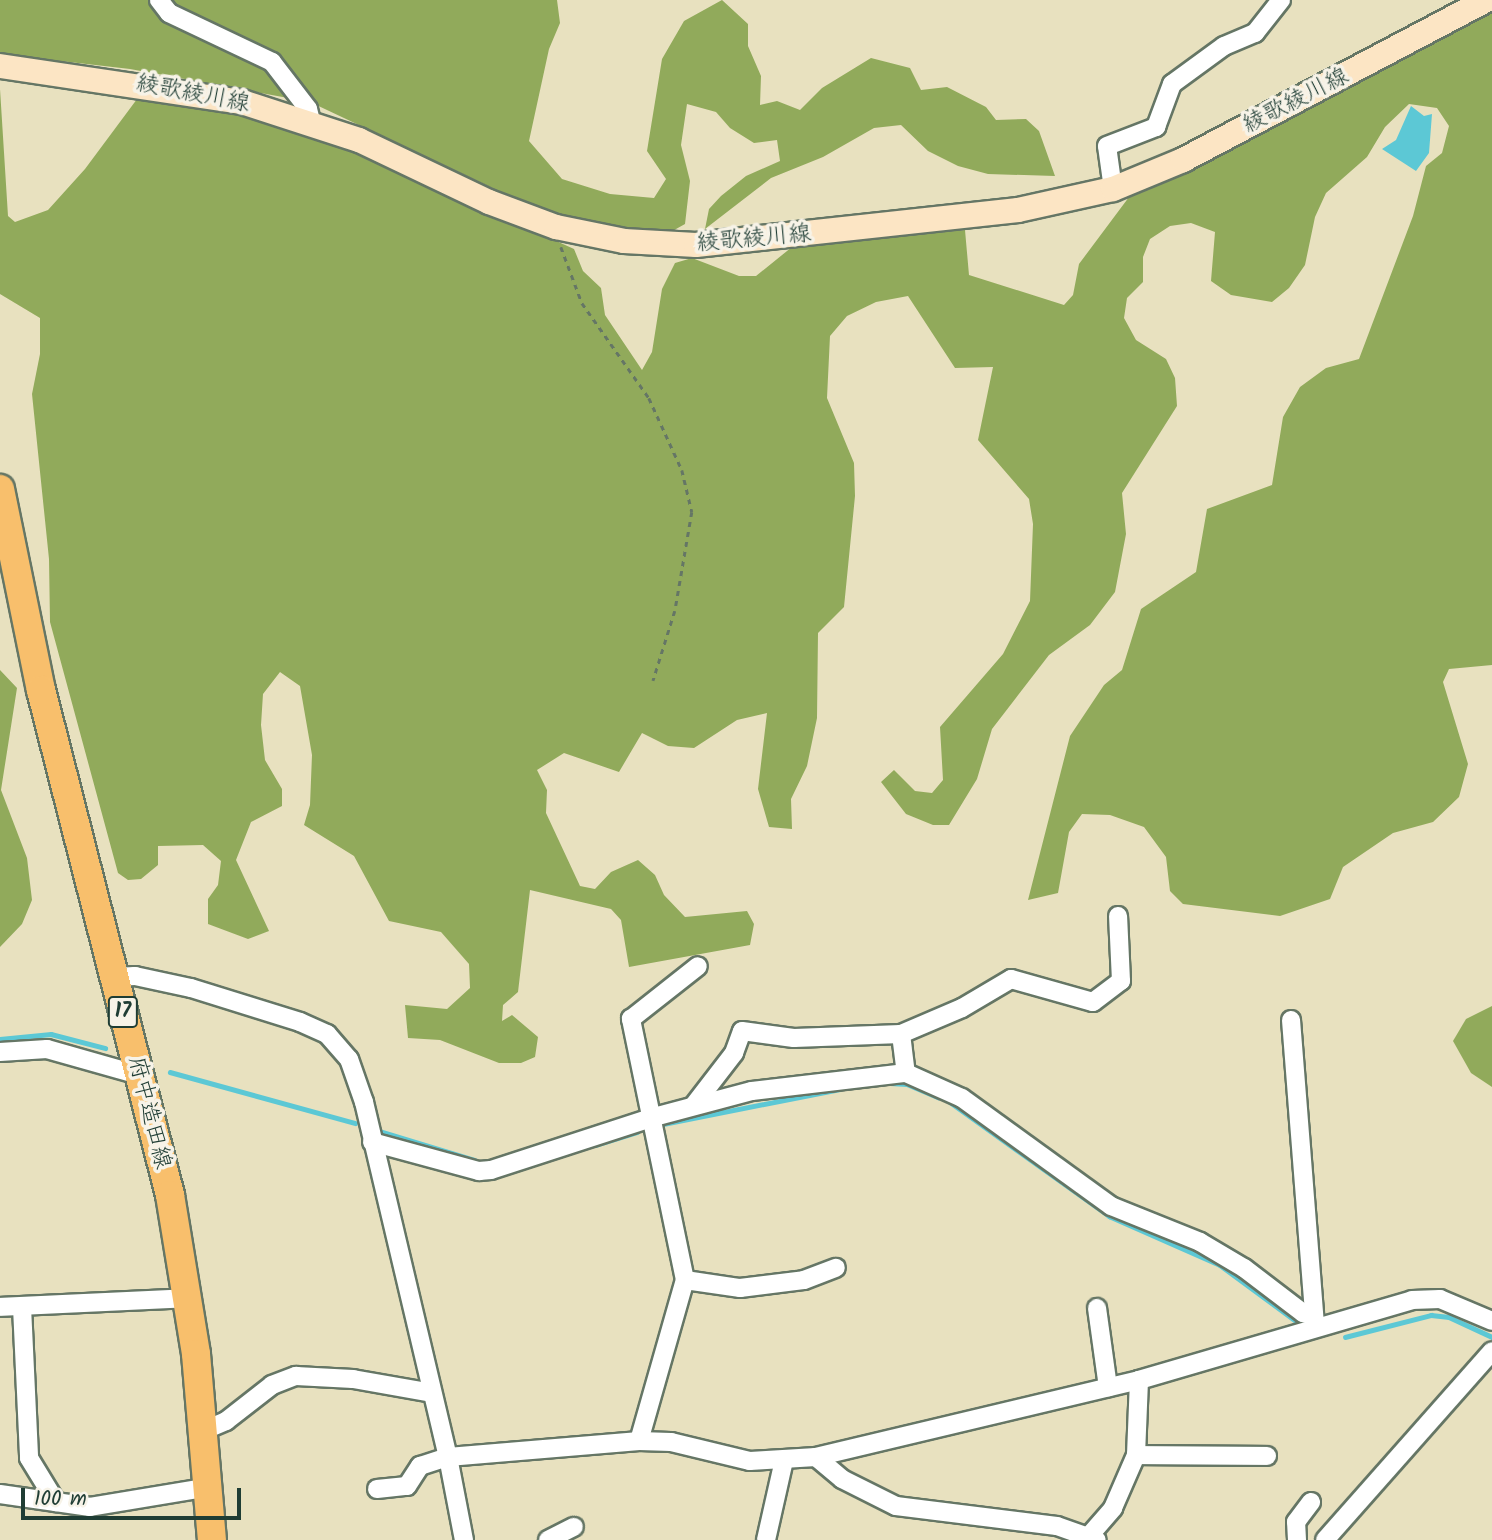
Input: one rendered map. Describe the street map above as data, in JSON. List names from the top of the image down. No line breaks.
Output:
{"streets":{"main road":["綾歌綾川線","17","府中造田線"]},"scale_bar":"100 m"}
